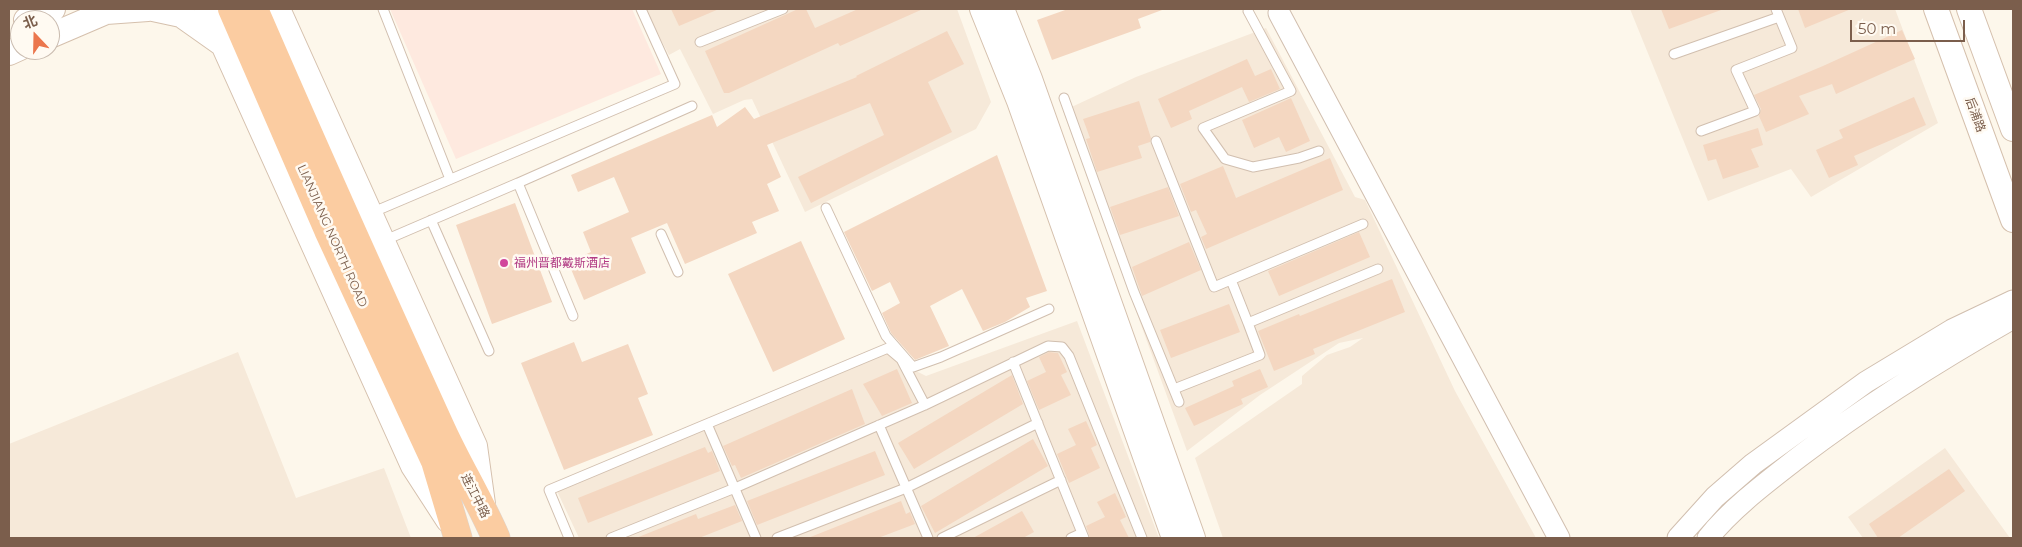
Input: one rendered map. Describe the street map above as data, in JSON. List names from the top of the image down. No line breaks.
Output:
{"streets":{"highway":["LIANJIANG NORTH ROAD","连江中路"],"main road":["后浦路"]},"crossings":[["LIANJIANG NORTH ROAD","连江中路"]],"places":["福州晋都戴斯酒店"],"scale_bar":"50 m","north":"top"}
